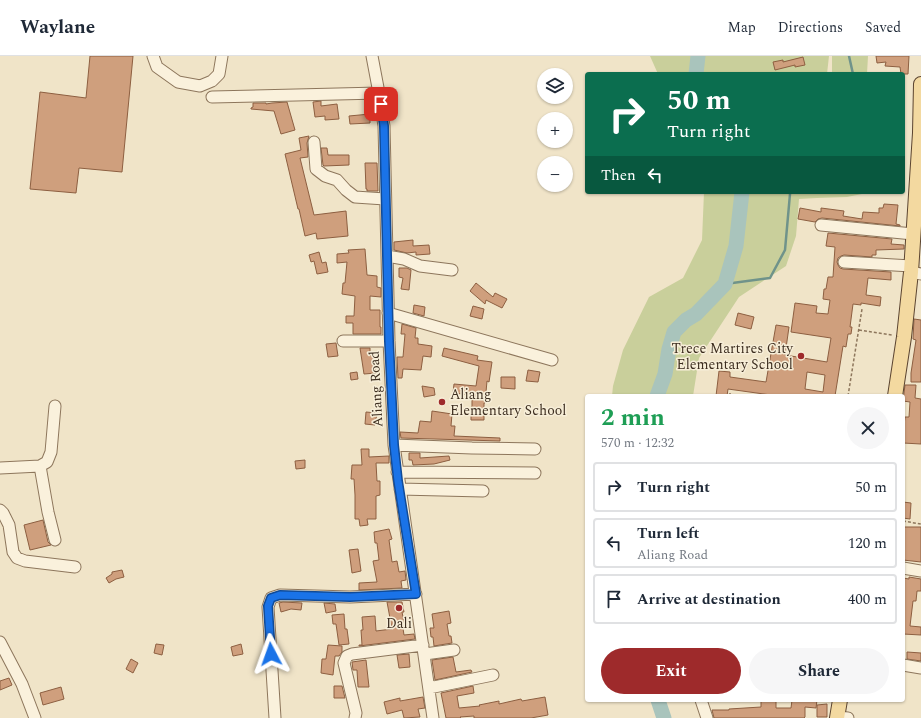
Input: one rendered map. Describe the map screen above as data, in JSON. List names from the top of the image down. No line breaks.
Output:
{"streets":{"street":["Aliang Road"]},"places":["Trece Martires City Elementary School","Aliang Elementary School","Dali"],"page":{"header":"Waylane","nav":["Map","Directions","Saved"],"map_buttons":["+","−"],"turn":["50 m","Turn right"],"then":"Then","heading":["2 min","570 m · 12:32"],"list":[{"name":"Turn right","value":"50 m"},{"name":"Turn left","note":"Aliang Road","value":"120 m"},{"name":"Arrive at destination","value":"400 m"}],"buttons":["Exit","Share"]}}
